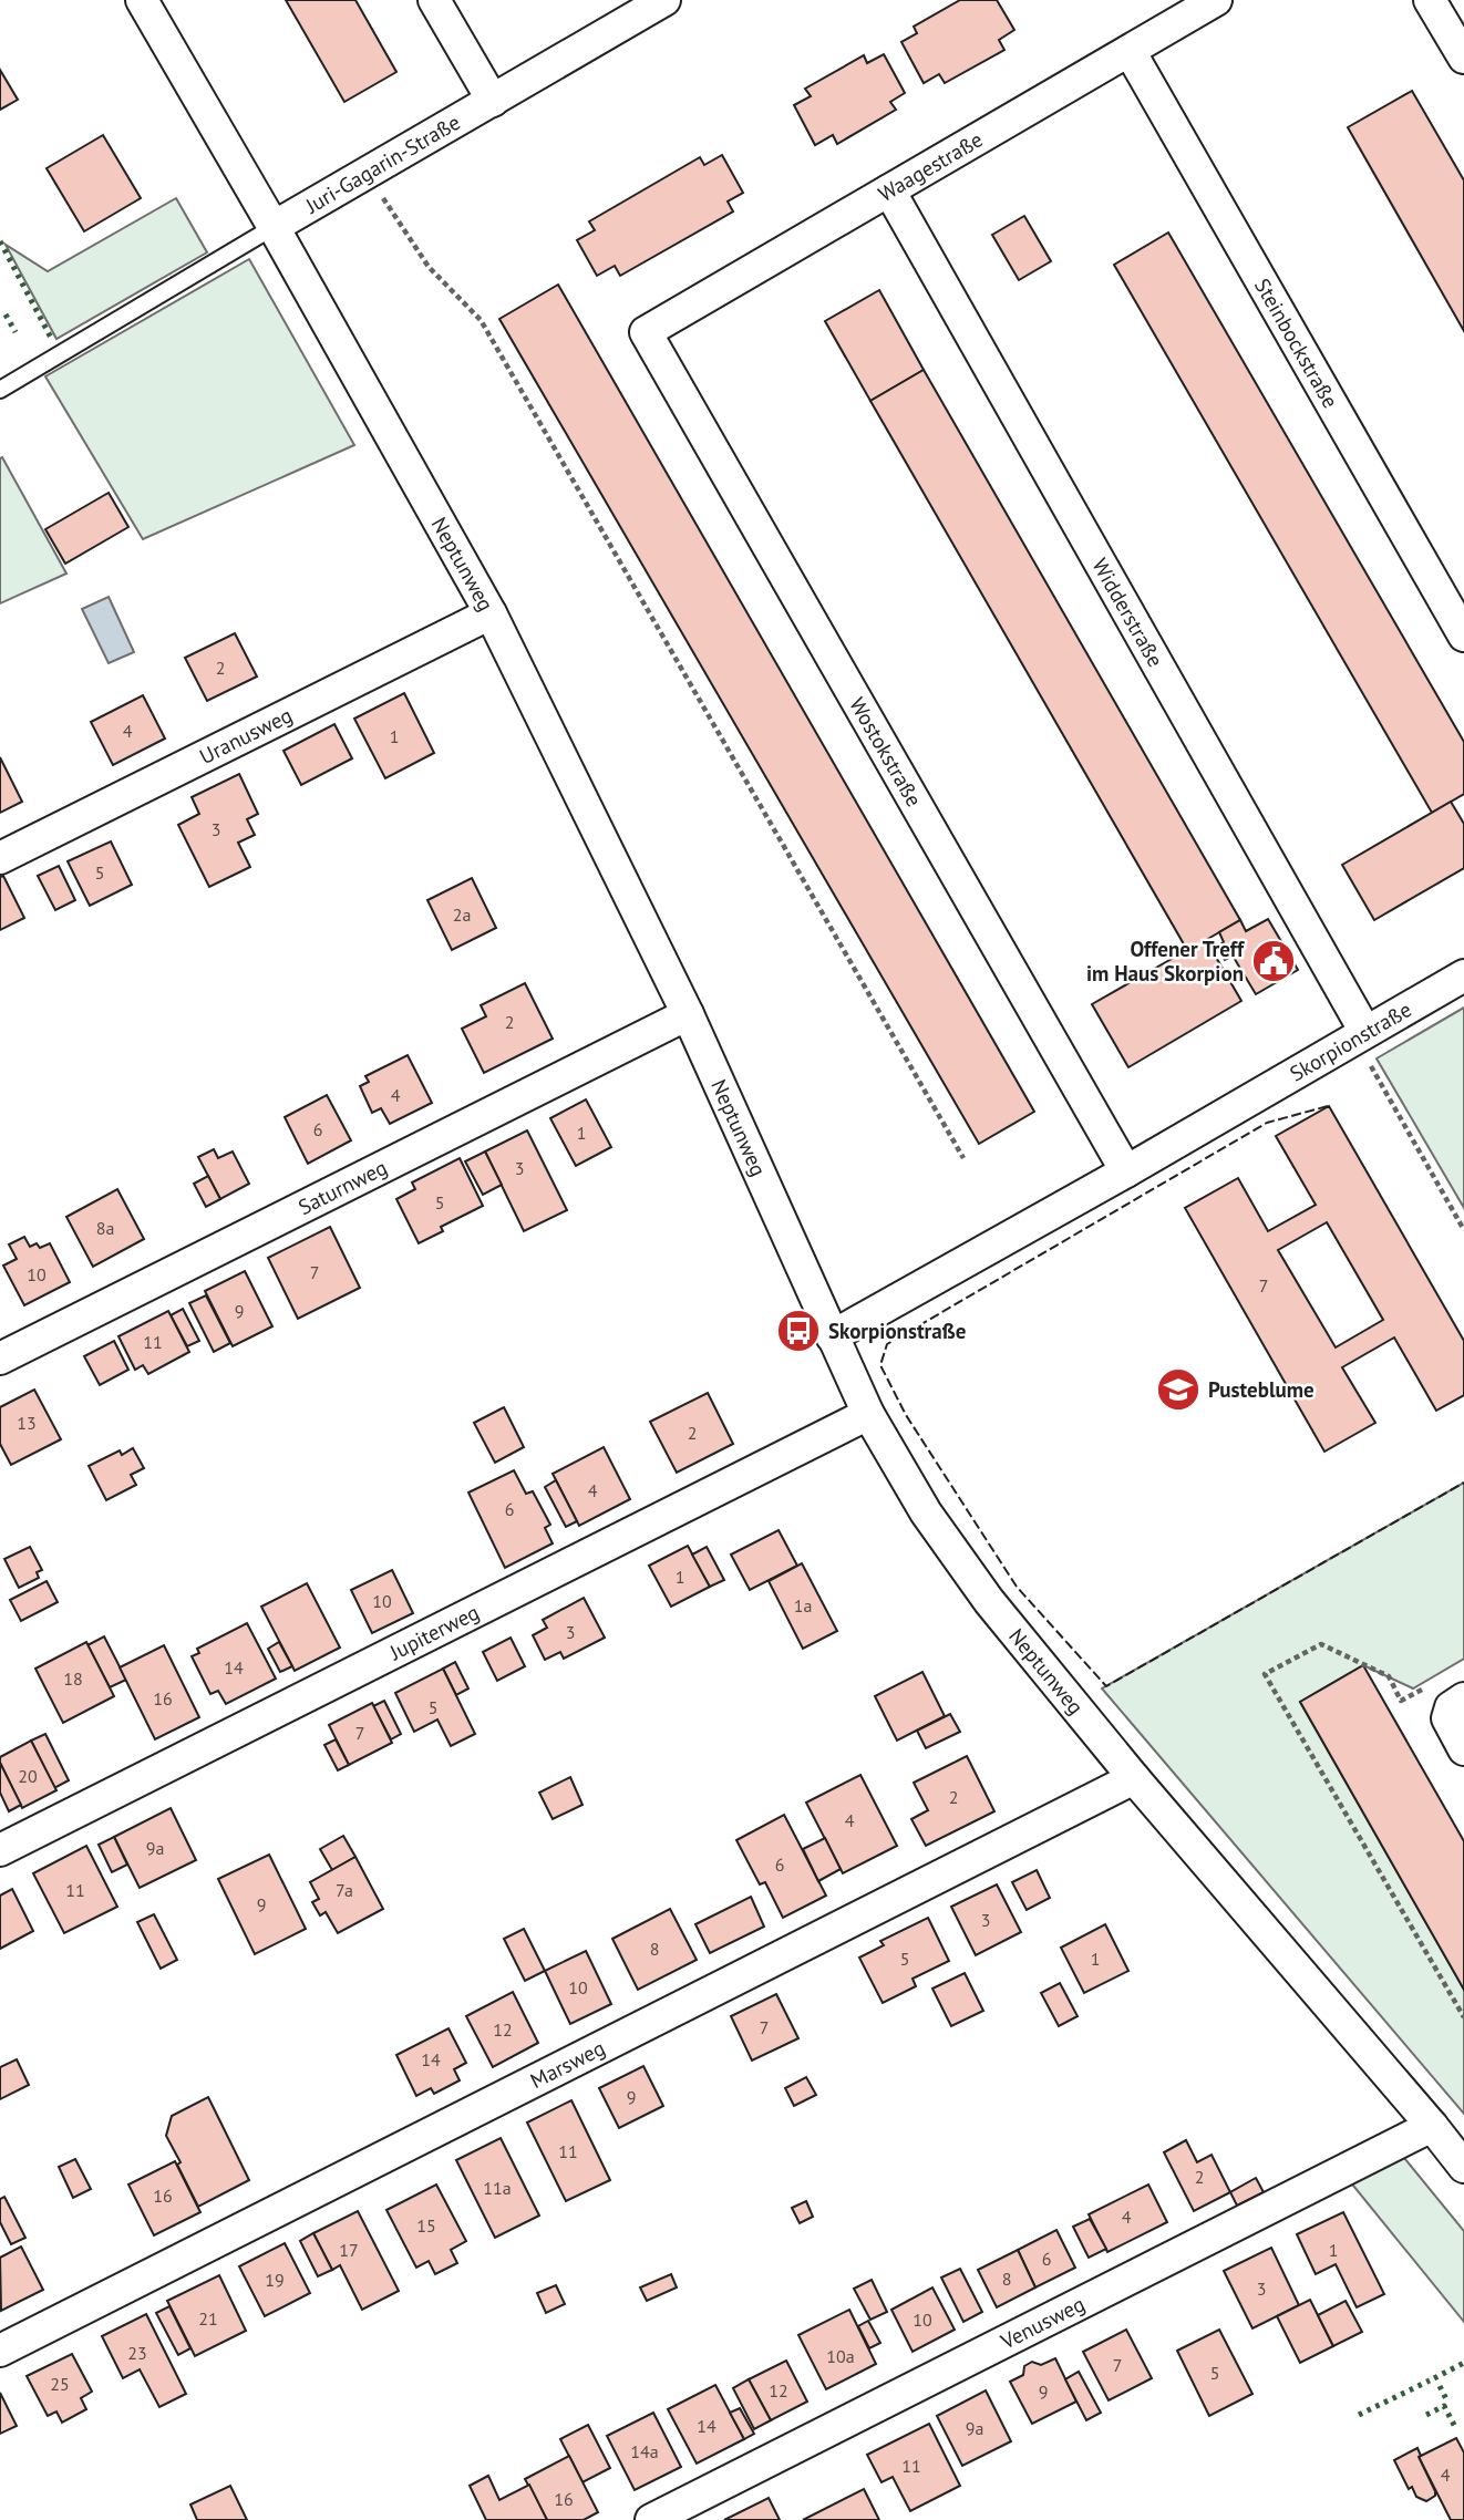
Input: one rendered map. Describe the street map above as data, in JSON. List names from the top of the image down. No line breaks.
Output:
{"streets":{"street":["Juri-Gagarin-Straße","Waagestraße","Steinbockstraße","Neptunweg","Widderstraße","Uranusweg","Wostokstraße","Skorpionstraße","Saturnweg","Jupiterweg","Marsweg","Venusweg"]},"crossings":[["Juri-Gagarin-Straße","Neptunweg"],["Waagestraße","Steinbockstraße"],["Waagestraße","Widderstraße"],["Waagestraße","Wostokstraße"],["Neptunweg","Uranusweg"],["Neptunweg","Skorpionstraße"],["Neptunweg","Saturnweg"],["Neptunweg","Jupiterweg"],["Neptunweg","Marsweg"],["Neptunweg","Venusweg"],["Widderstraße","Skorpionstraße"],["Wostokstraße","Skorpionstraße"]],"places":{"public building":["Offener Treff im Haus Skorpion"],"bus stop":["Skorpionstraße"],"school or university":["Pusteblume"]},"house_numbers":["2","4","1","3","5","2a","2","4","6","1","3","5","8a","7","10","7","9","11","13","2","4","6","1","10","1a","3","14","18","16","5","7","20","2","4","9a","6","11","7a","9","3","8","5","1","10","7","12","14","9","11","2","11a","16","4","15","17","1","6","8","19","3","21","10","23","10a","7","5","25","12","9","14","9a","14a","11","4","16"]}
